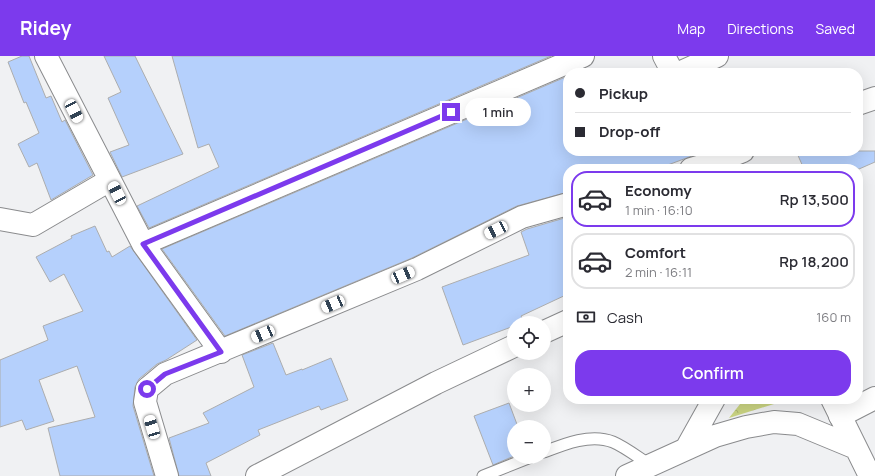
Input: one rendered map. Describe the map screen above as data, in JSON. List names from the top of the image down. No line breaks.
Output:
{"page":{"header":"Ridey","nav":["Map","Directions","Saved"],"banner":["Pickup","Drop-off"],"bubble":"1 min","list":[{"name":"Economy","note":"1 min · 16:10","value":"Rp 13,500"},{"name":"Comfort","note":"2 min · 16:11","value":"Rp 18,200"}],"pay":["Cash","160 m"],"map_buttons":["+","−"],"buttons":"Confirm"}}
